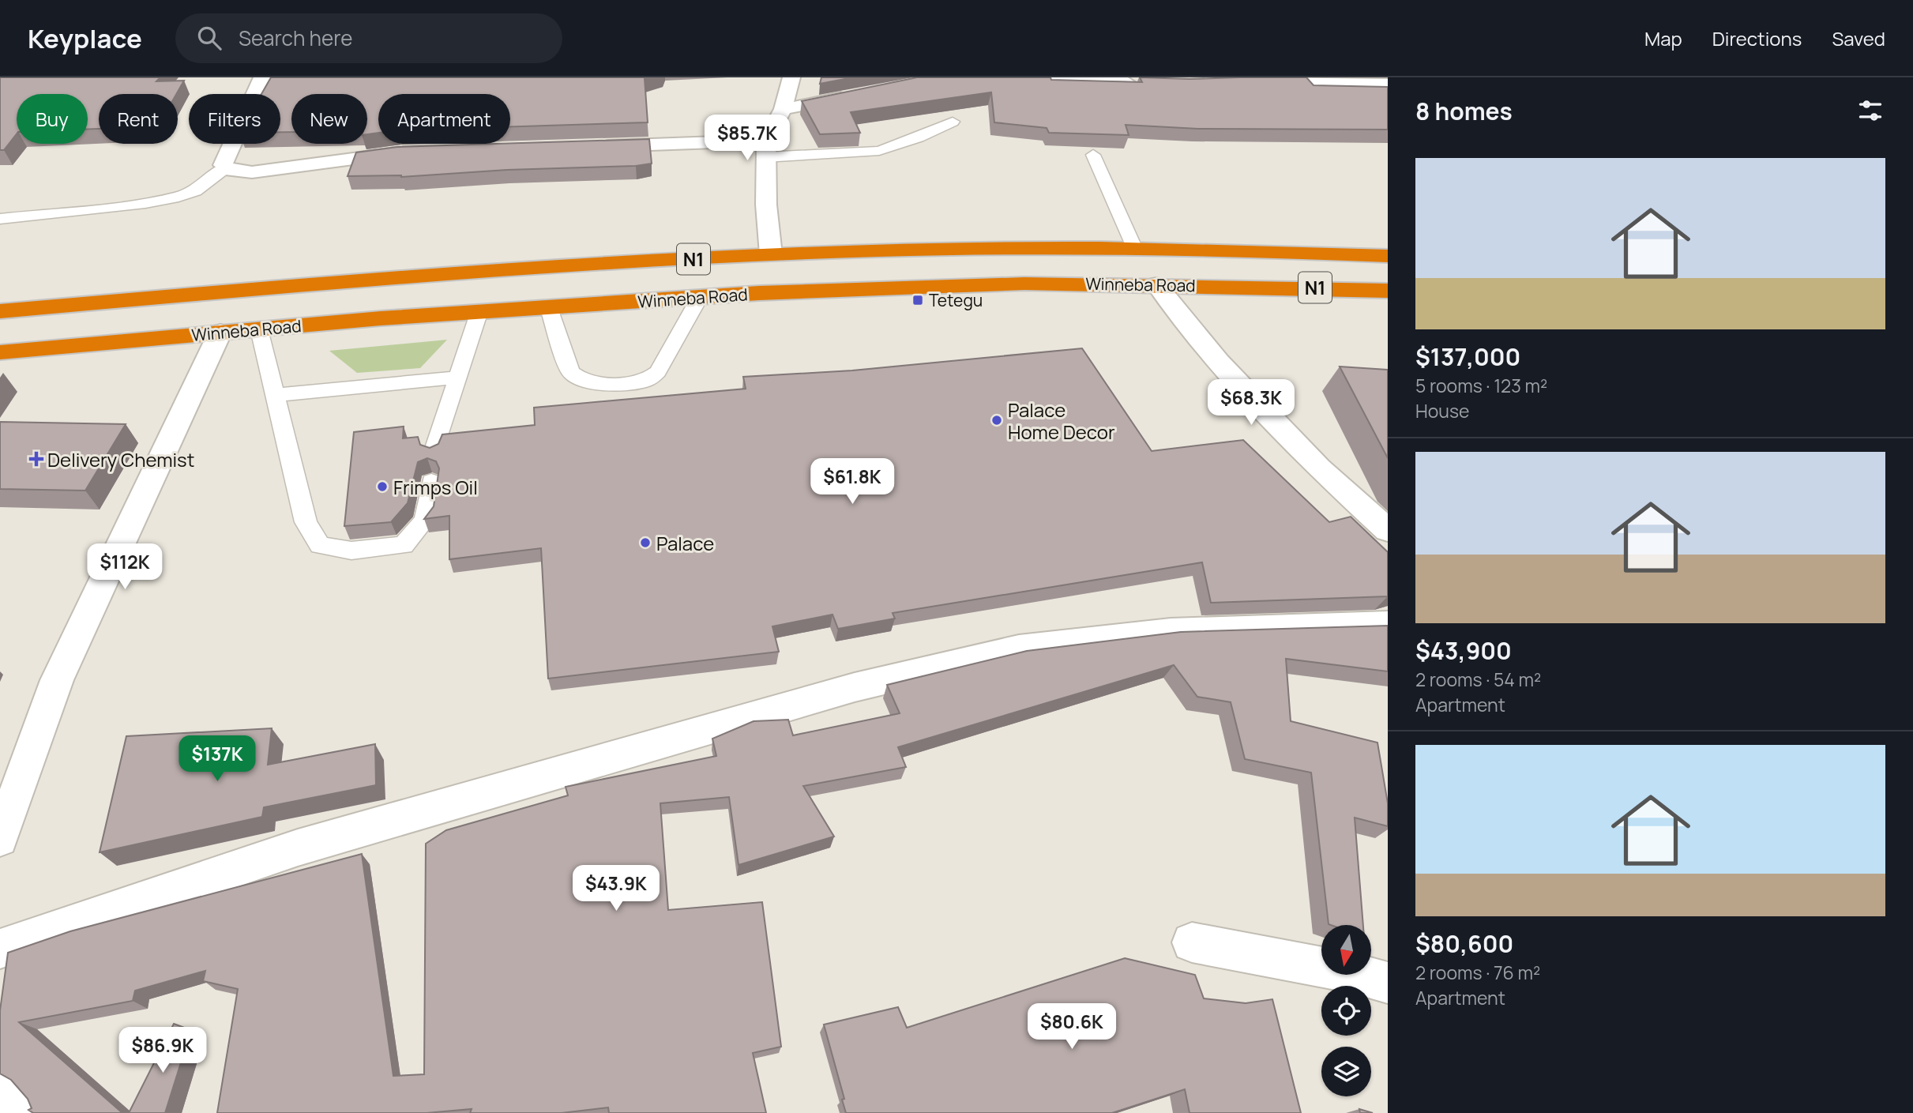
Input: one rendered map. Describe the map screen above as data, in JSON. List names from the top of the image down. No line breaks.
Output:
{"streets":{"highway":["N1","Winneba Road"]},"places":{"transit":["Tetegu"],"other":["Palace Home Decor","Frimps Oil","Palace"],"health":["Delivery Chemist"]},"north":"bottom","page":{"header":"Keyplace","search":"Search here","nav":["Map","Directions","Saved"],"heading":"8 homes","chip":["Buy","Rent","Filters","New","Apartment"],"price":["$85.7K","$68.3K","$61.8K","$112K","$137K","$43.9K","$80.6K","$86.9K"],"list":[{"name":"$137,000","note":"5 rooms · 123 m² · House"},{"name":"$43,900","note":"2 rooms · 54 m² · Apartment"},{"name":"$80,600","note":"2 rooms · 76 m² · Apartment"}]}}
